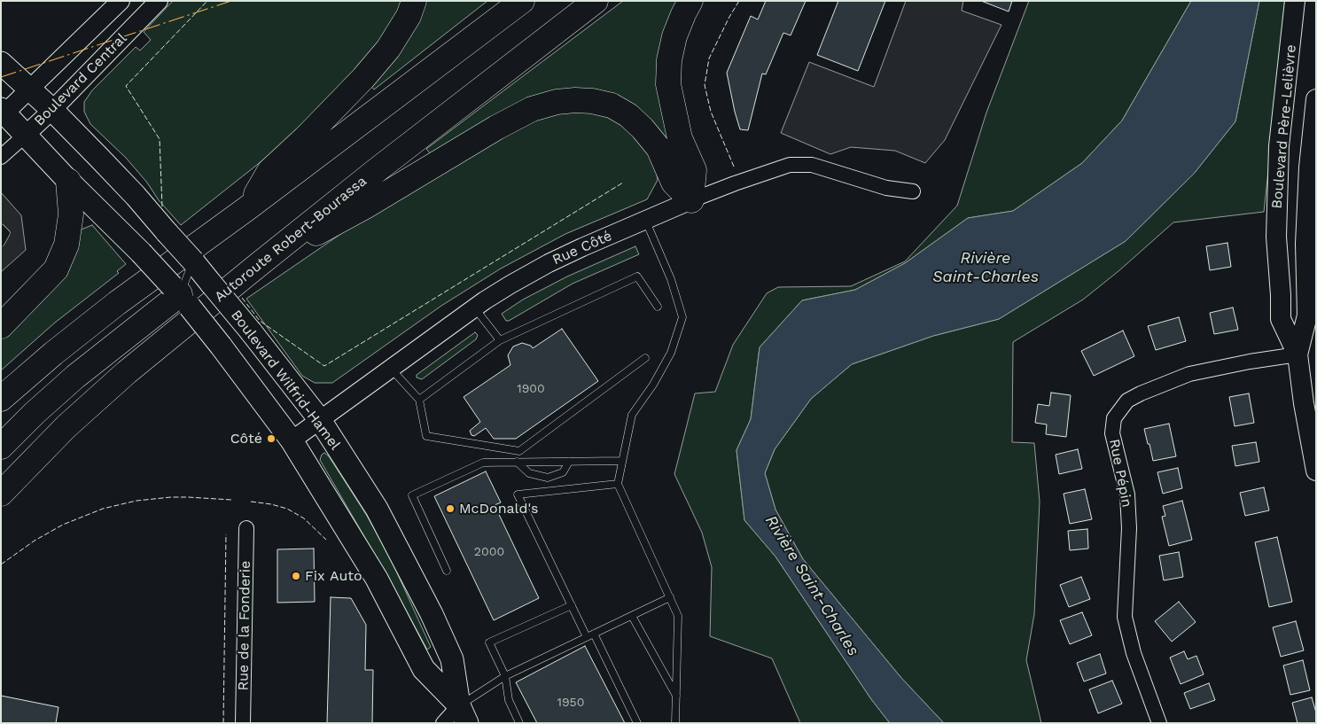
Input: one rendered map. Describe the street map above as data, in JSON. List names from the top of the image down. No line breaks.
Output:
{"streets":{"highway":["Autoroute Robert-Bourassa"],"main road":["Boulevard Père-Lelièvre","Boulevard Wilfrid-Hamel"],"street":["Boulevard Central","Rue Côté","Rue Pépin","Rue de la Fonderie"]},"crossings":[["Boulevard Central","Boulevard Wilfrid-Hamel"],["Boulevard Père-Lelièvre","Rue Pépin"],["Rue Côté","Boulevard Wilfrid-Hamel"]],"water":["Rivière Saint-Charles"],"places":["Côté","McDonald's","Fix Auto"],"house_numbers":["1900","2000","1950"]}
